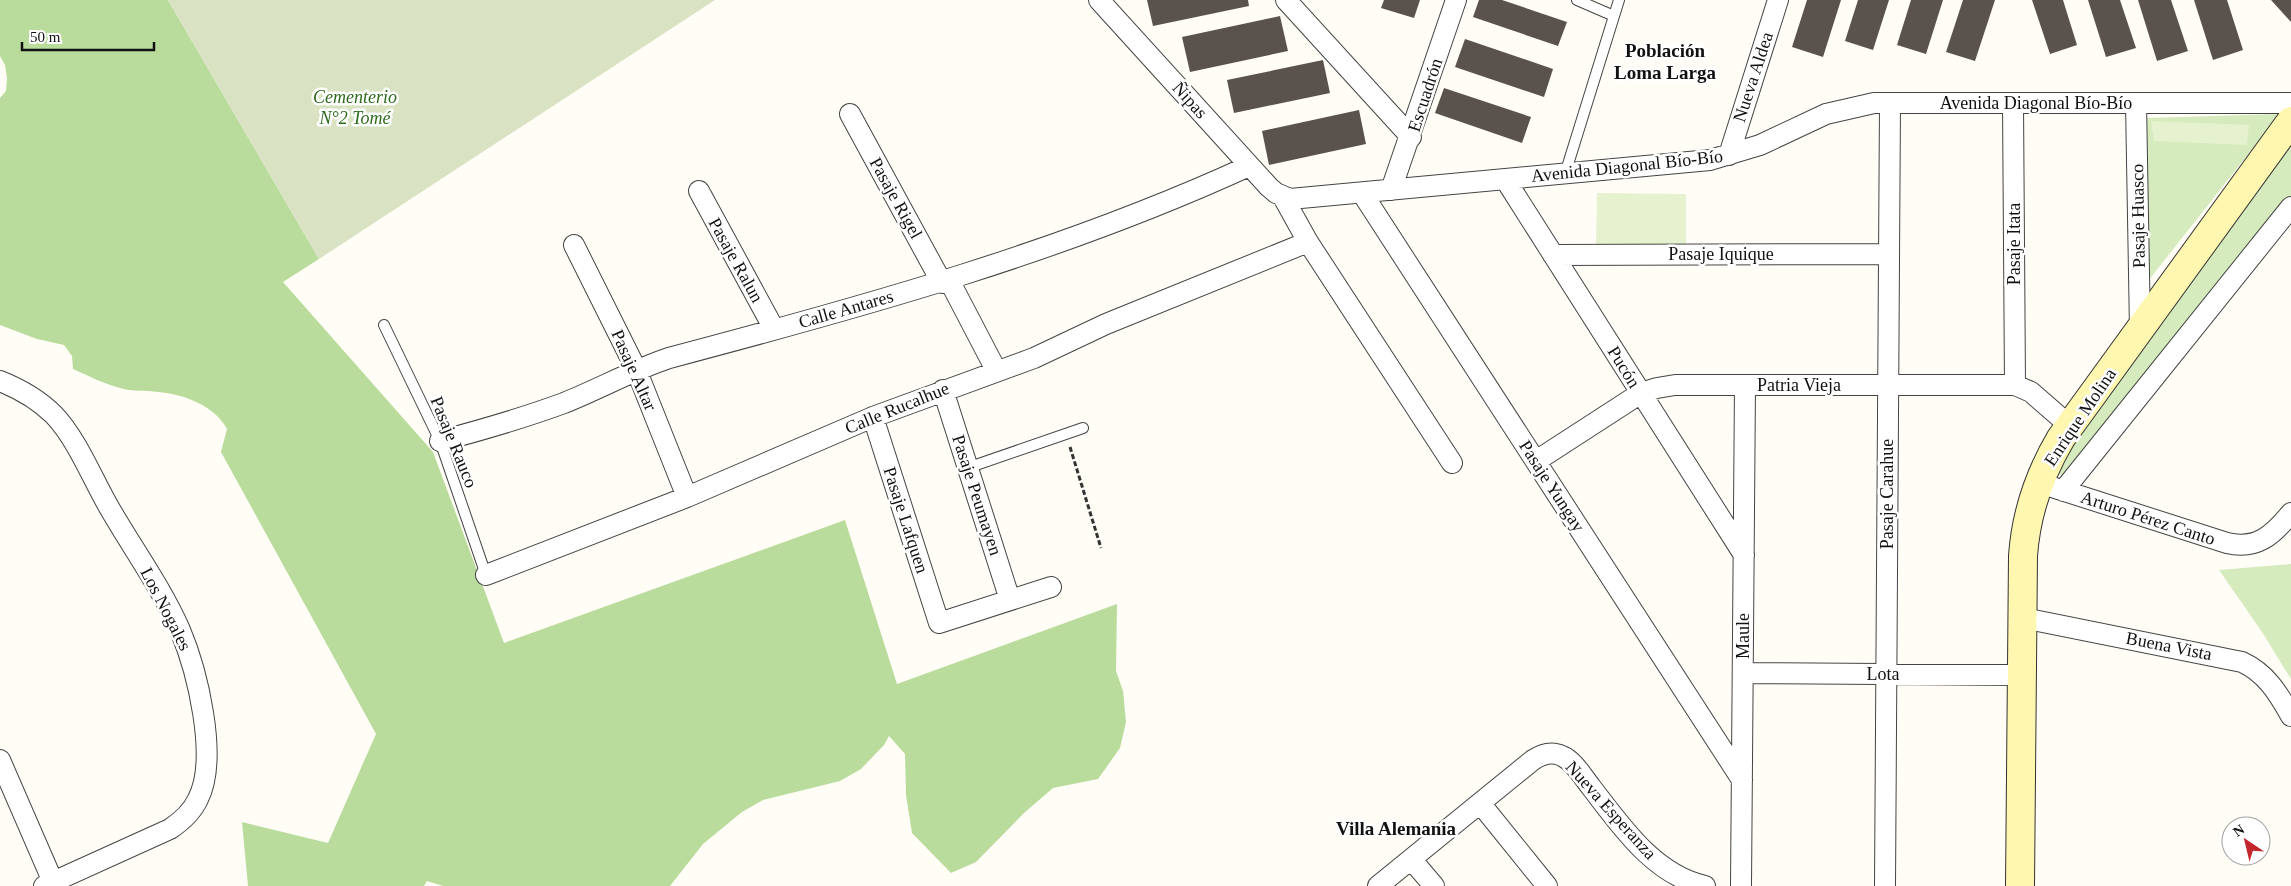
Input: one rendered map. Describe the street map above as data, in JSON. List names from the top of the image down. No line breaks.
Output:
{"streets":{"main road":["Enrique Molina"],"street":["Nueva Aldea","Escuadrón","Ñipas","Avenida Diagonal Bío-Bío","Pasaje Rigel","Pasaje Huasco","Pasaje Itata","Pasaje Iquique","Pasaje Ralun","Calle Antares","Pucón","Pasaje Altar","Patria Vieja","Calle Rucalhue","Pasaje Yungay","Pasaje Carahue","Pasaje Peumayen","Arturo Pérez Canto","Pasaje Lafquen","Los Nogales","Maule","Buena Vista","Lota","Nueva Esperanza"],"lane":["Pasaje Rauco"]},"crossings":[["Nueva Aldea","Avenida Diagonal Bío-Bío"],["Escuadrón","Avenida Diagonal Bío-Bío"],["Ñipas","Avenida Diagonal Bío-Bío"],["Ñipas","Calle Antares"],["Avenida Diagonal Bío-Bío","Pasaje Huasco"],["Avenida Diagonal Bío-Bío","Pasaje Itata"],["Avenida Diagonal Bío-Bío","Pucón"],["Avenida Diagonal Bío-Bío","Pasaje Yungay"],["Avenida Diagonal Bío-Bío","Pasaje Carahue"],["Pasaje Rigel","Calle Antares"],["Pasaje Huasco","Enrique Molina"],["Pasaje Itata","Patria Vieja"],["Pasaje Iquique","Pucón"],["Pasaje Iquique","Pasaje Carahue"],["Pasaje Ralun","Calle Antares"],["Calle Antares","Pasaje Altar"],["Calle Antares","Pasaje Rauco"],["Pucón","Patria Vieja"],["Pucón","Maule"],["Pasaje Altar","Calle Rucalhue"],["Patria Vieja","Enrique Molina"],["Patria Vieja","Pasaje Yungay"],["Patria Vieja","Pasaje Carahue"],["Patria Vieja","Maule"],["Calle Rucalhue","Pasaje Rauco"],["Calle Rucalhue","Pasaje Peumayen"],["Calle Rucalhue","Pasaje Lafquen"],["Enrique Molina","Arturo Pérez Canto"],["Enrique Molina","Buena Vista"],["Enrique Molina","Lota"],["Pasaje Yungay","Maule"],["Pasaje Carahue","Lota"],["Pasaje Peumayen","Pasaje Lafquen"],["Maule","Lota"]],"districts":["Población Loma Larga","Villa Alemania"],"parks":["Cementerio N°2 Tomé"],"scale_bar":"50 m","north":"top left"}
